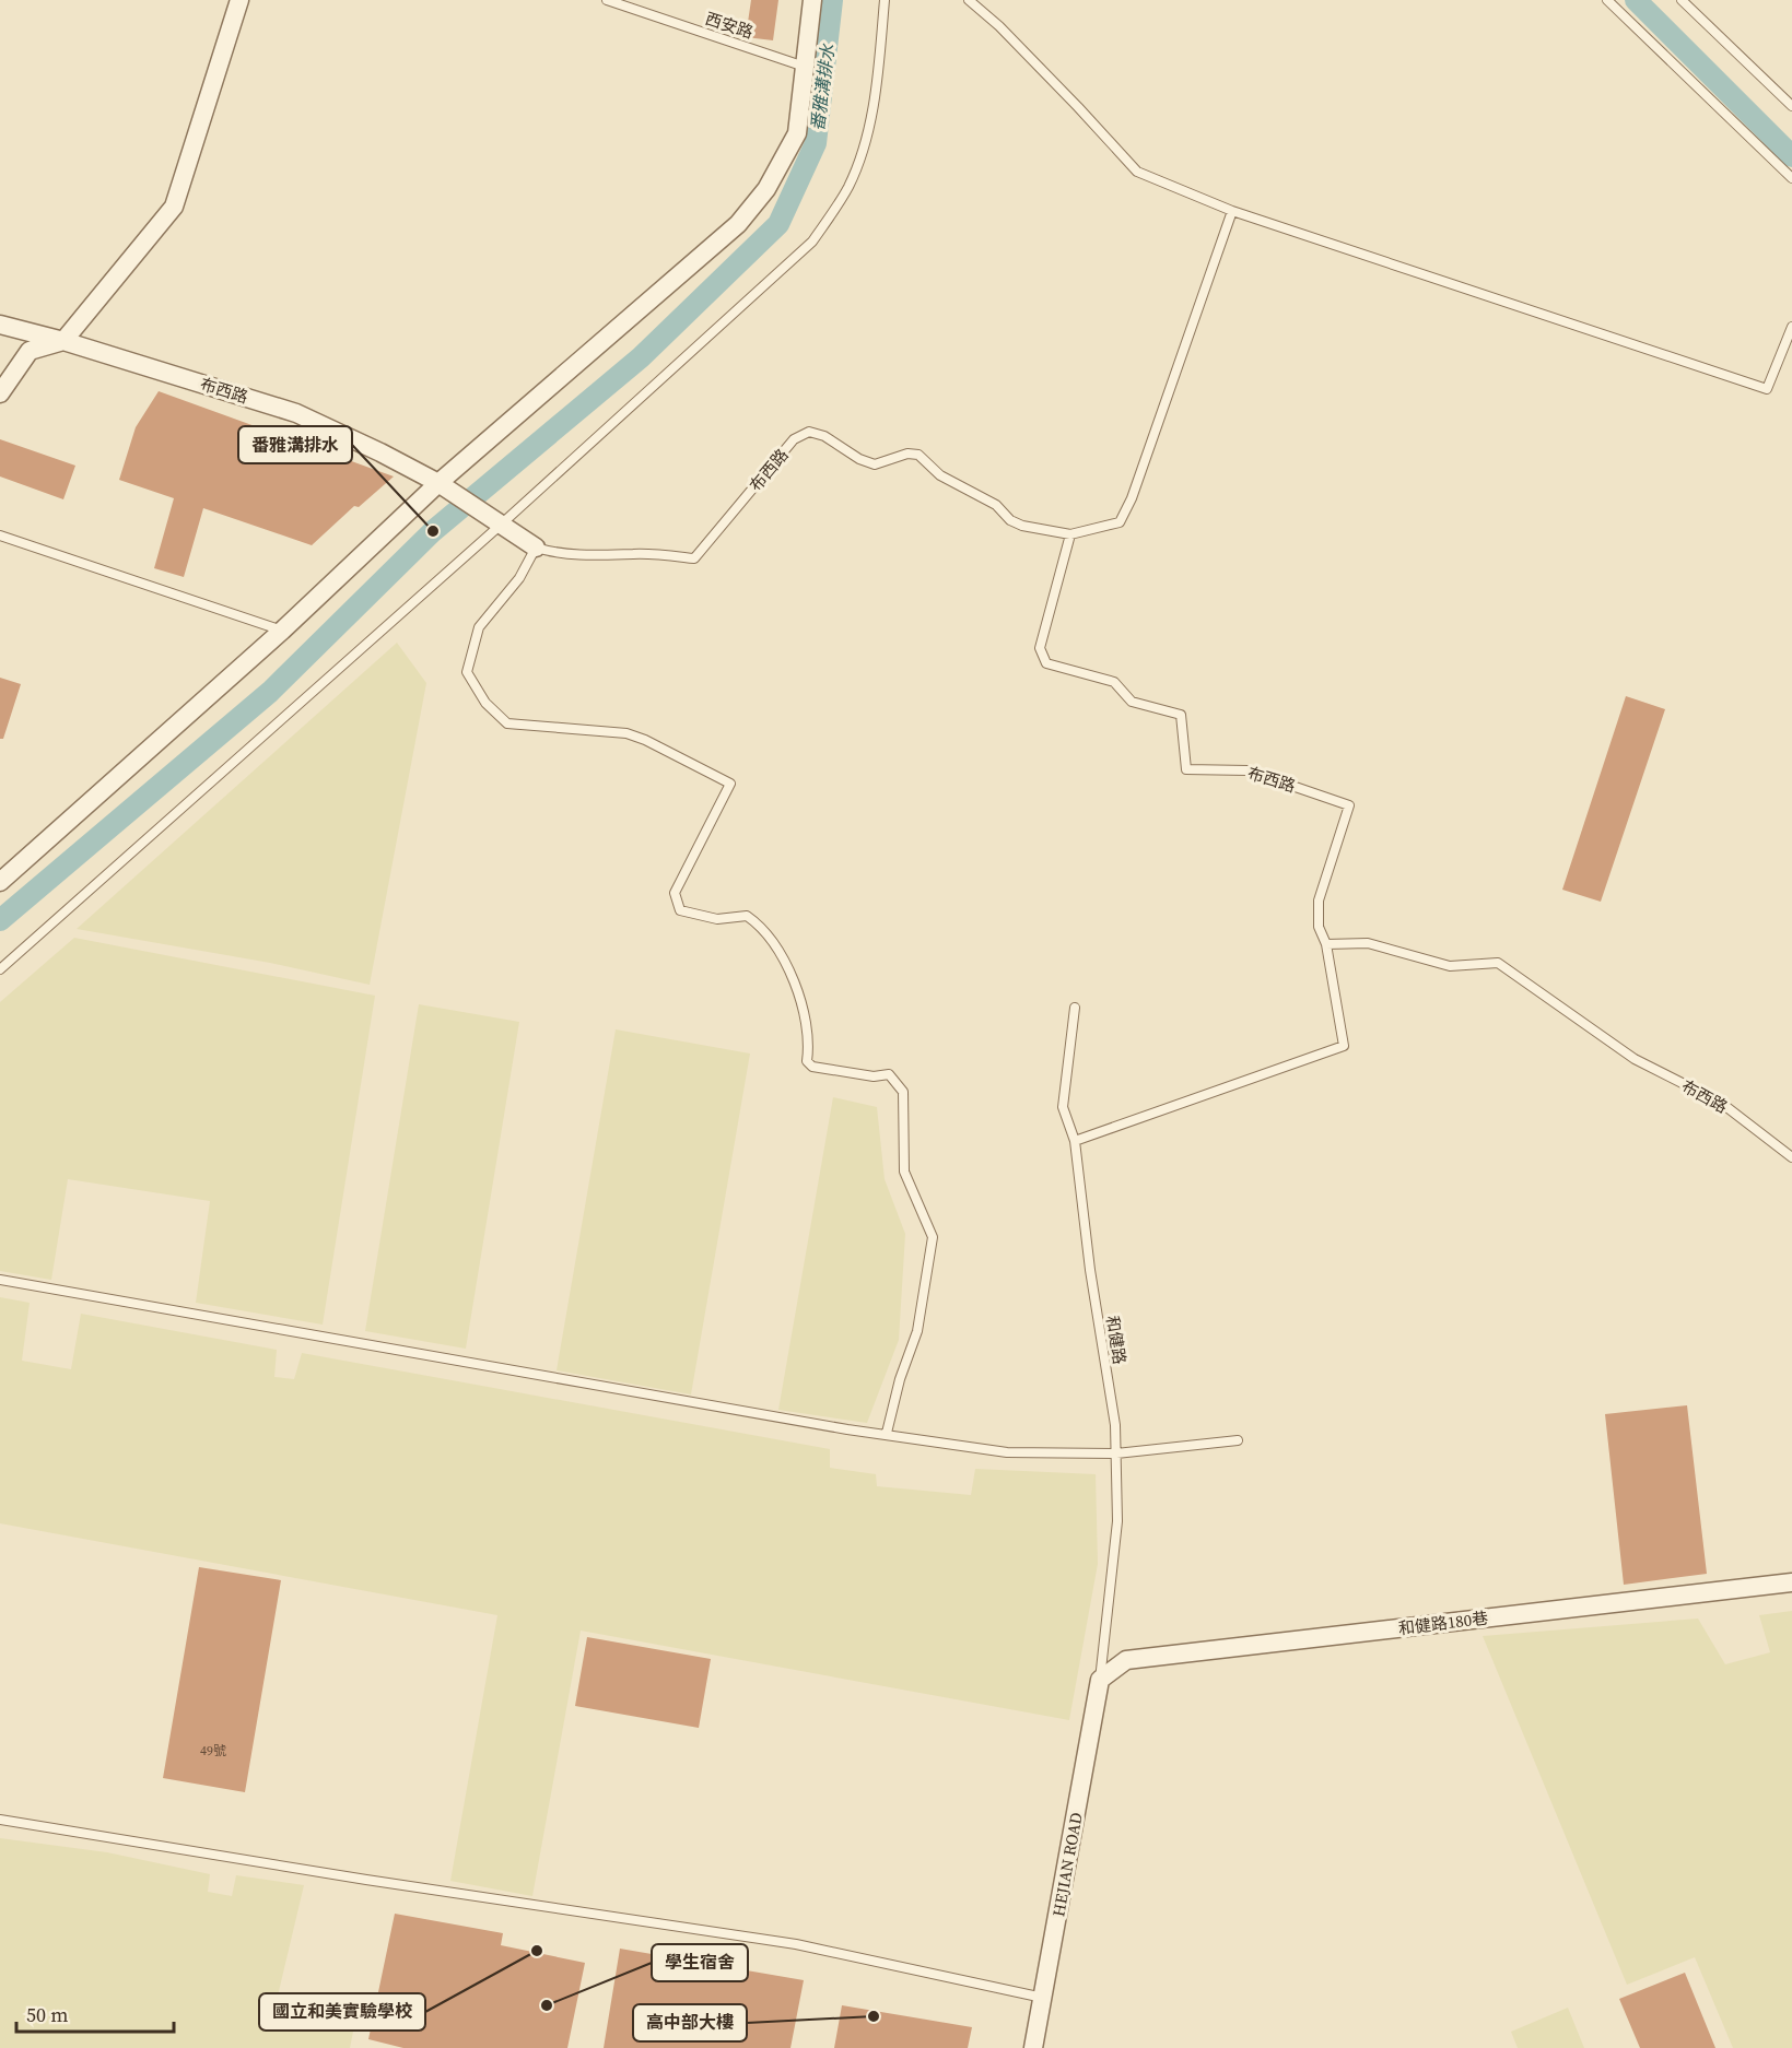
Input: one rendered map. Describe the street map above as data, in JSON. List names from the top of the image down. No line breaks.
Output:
{"streets":{"street":["布西路","和健路180巷","HEJIAN ROAD"],"lane":["西安路","和健路"]},"crossings":[["布西路","和健路"],["和健路","和健路180巷"],["和健路","HEJIAN ROAD"],["和健路180巷","HEJIAN ROAD"]],"water":["番雅溝排水"],"places":["番雅溝排水","國立和美實驗學校","學生宿舍","高中部大樓"],"house_numbers":["49號"],"scale_bar":"50 m"}
